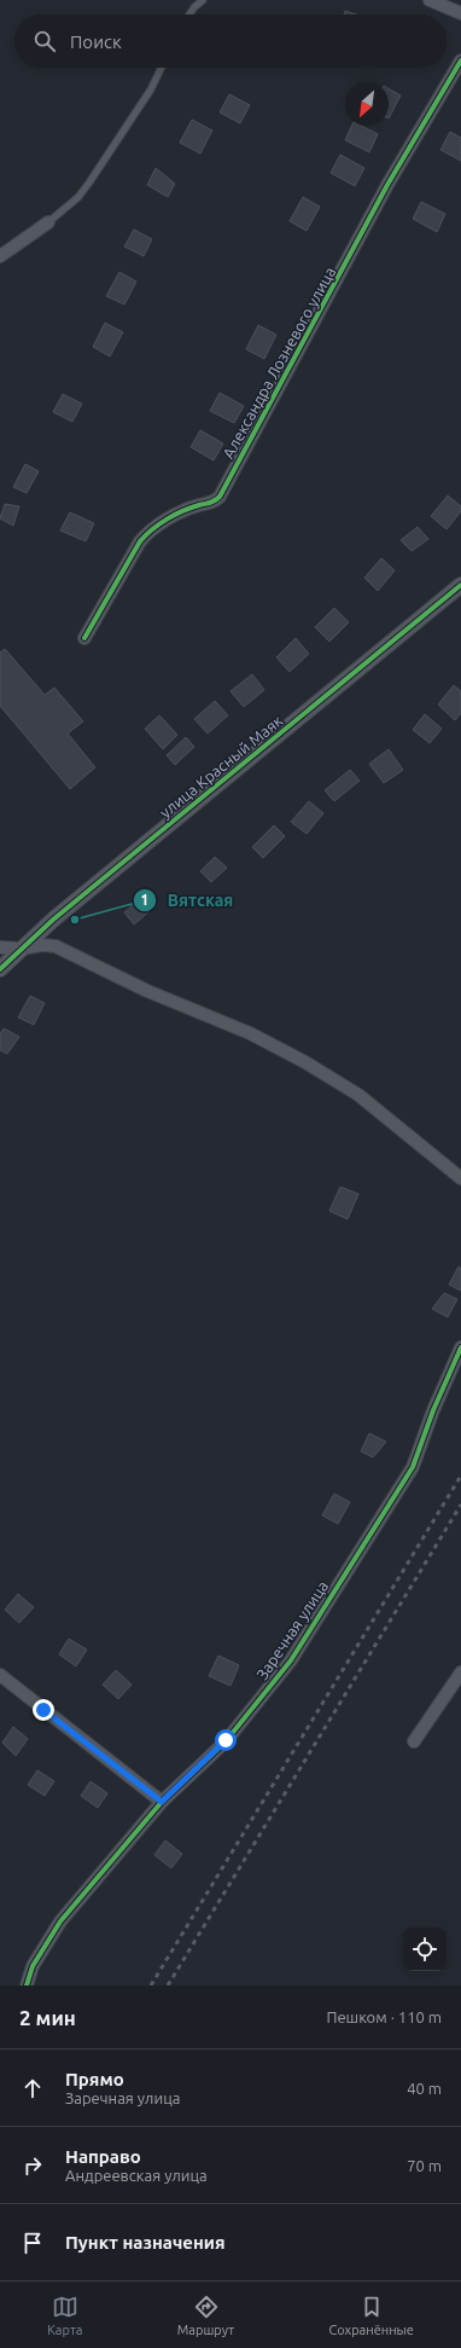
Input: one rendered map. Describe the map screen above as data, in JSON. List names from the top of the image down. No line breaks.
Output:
{"streets":{"street":["Александра Лозневого улица","улица Красный Маяк","Заречная улица"]},"places":["Вятская"],"north":"bottom left","page":{"search":"Поиск","heading":["2 мин","Пешком · 110 m"],"list":[["Прямо","Заречная улица","40 m"],["Направо","Андреевская улица","70 m"],"Пункт назначения"],"nav":["Карта","Маршрут","Сохранённые"]}}
